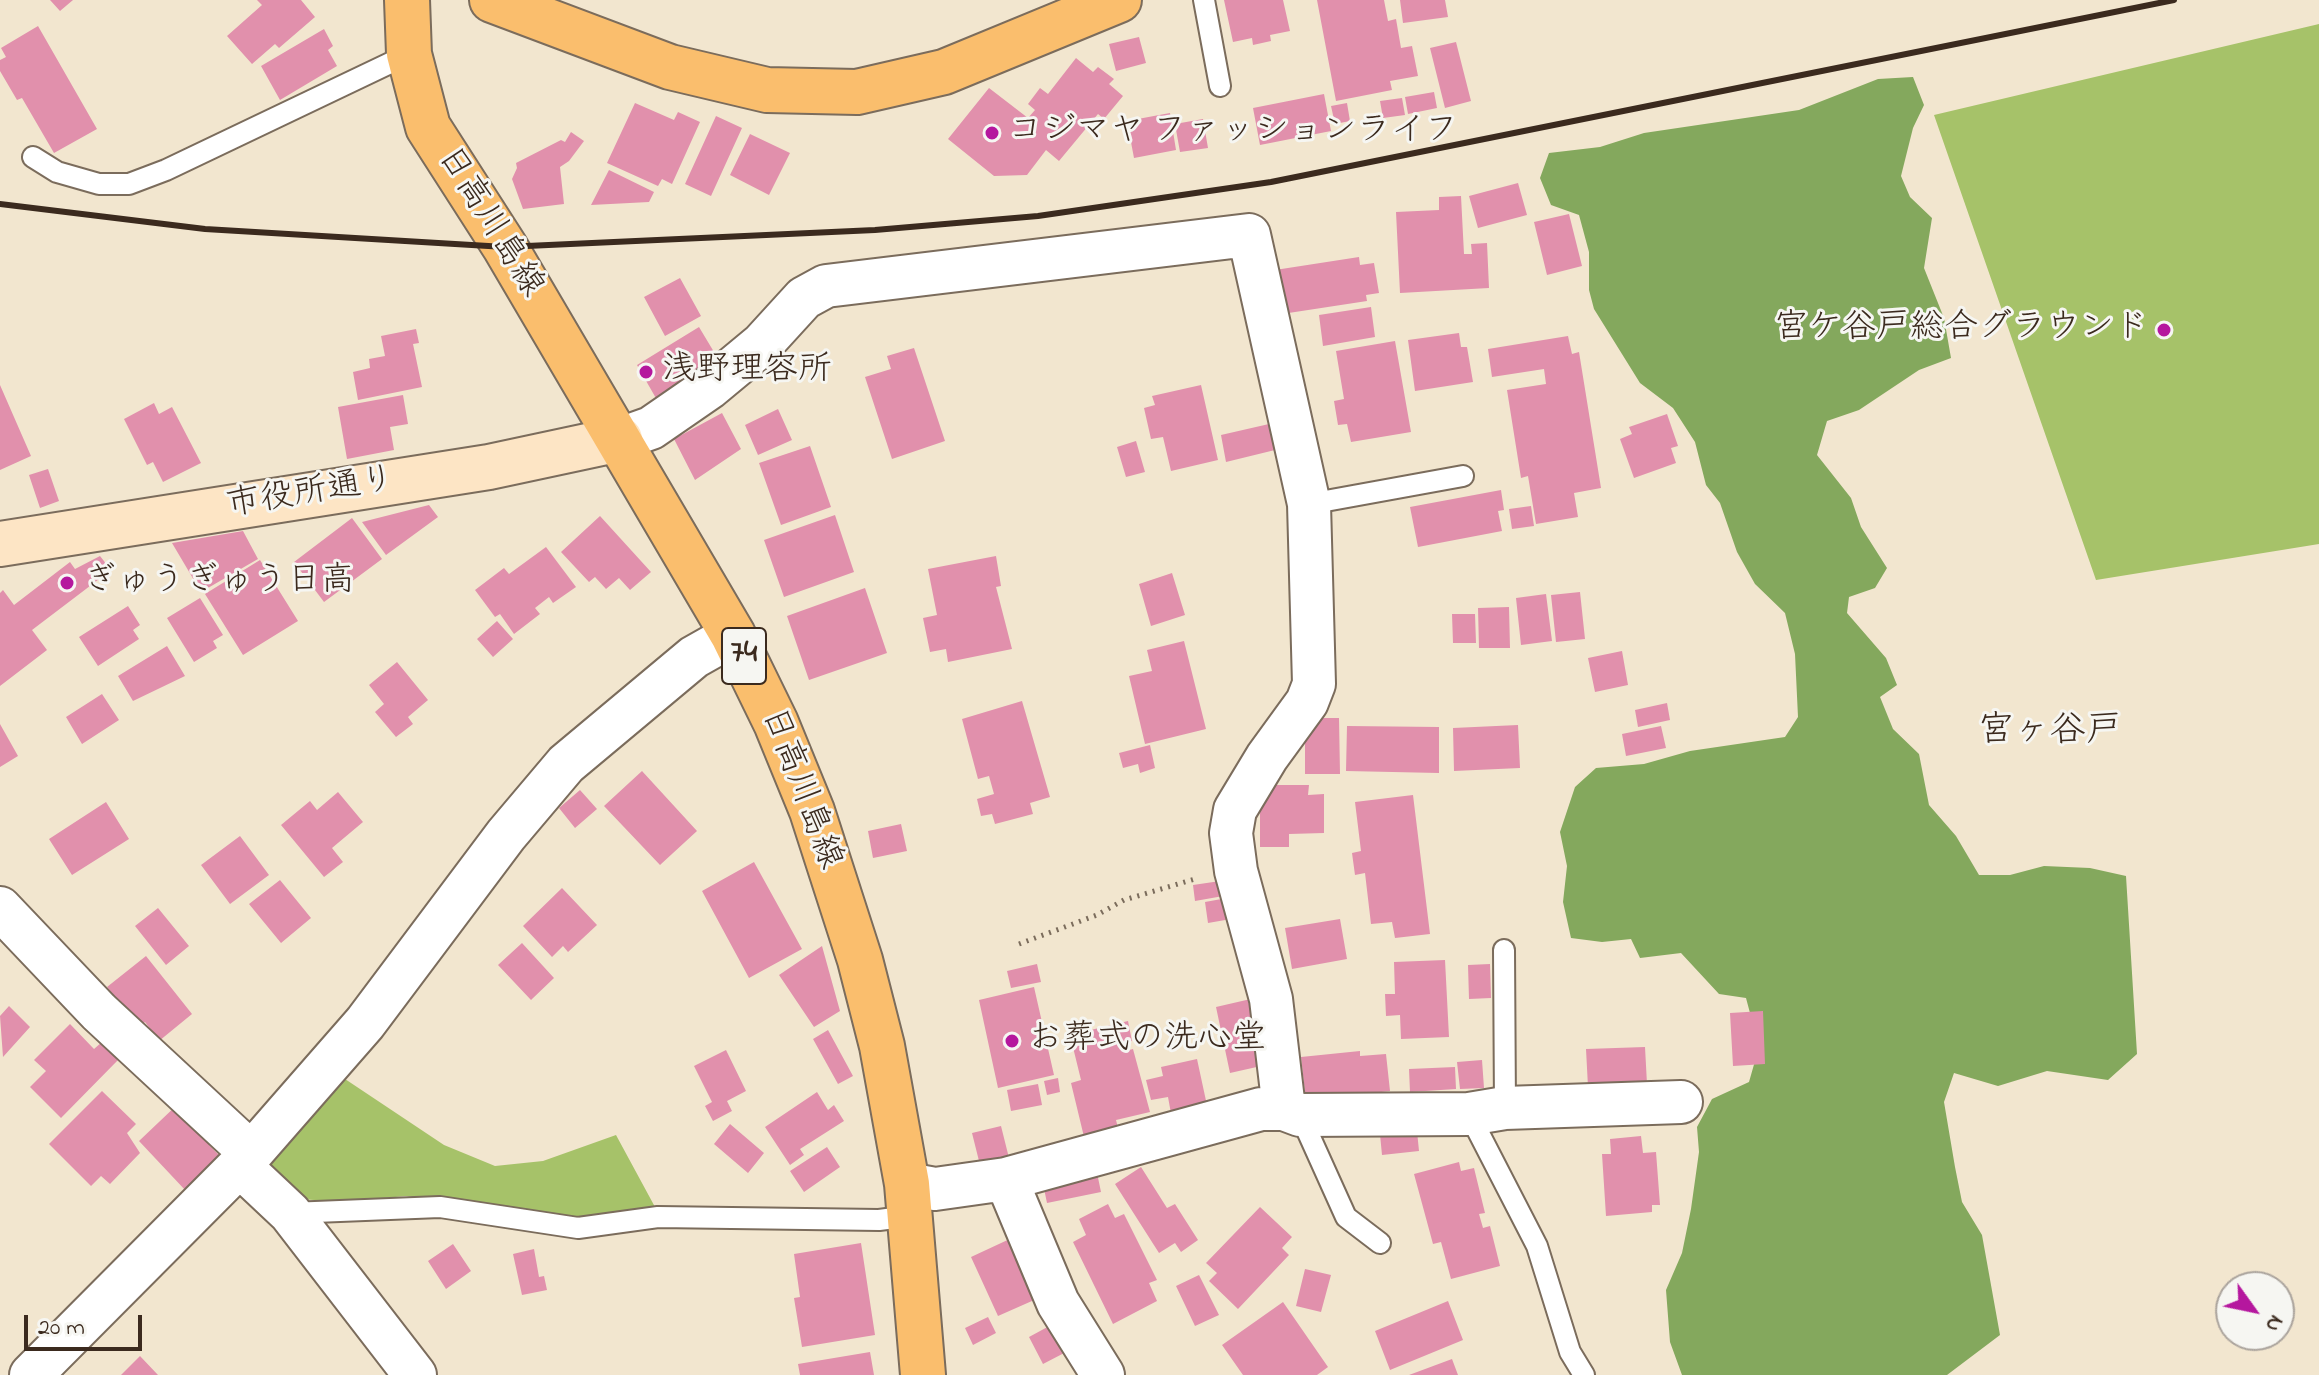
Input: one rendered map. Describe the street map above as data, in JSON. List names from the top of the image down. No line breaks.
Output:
{"streets":{"main road":["日高川島線","74"],"street":["市役所通り"]},"crossings":[["日高川島線","市役所通り"]],"districts":["宮ヶ谷戸"],"places":["コジマヤ ファッションライフ","宮ケ谷戸総合グラウンド","浅野理容所","ぎゅうぎゅう日高","お葬式の洗心堂"],"scale_bar":"20 m","north":"bottom right"}
